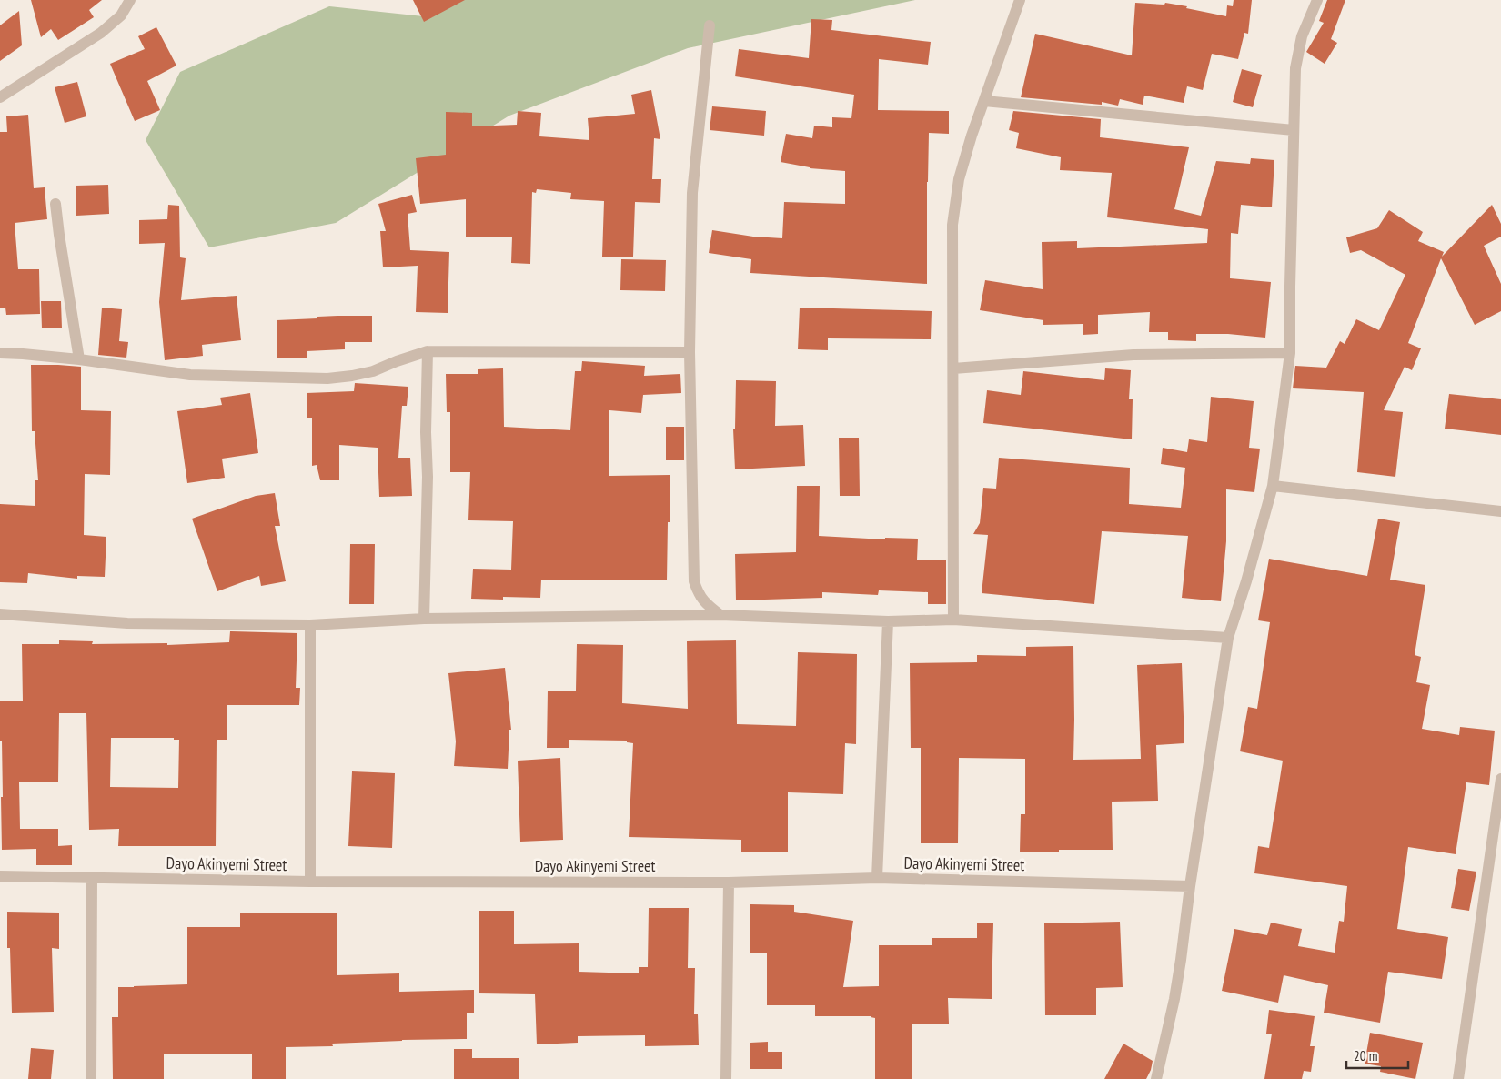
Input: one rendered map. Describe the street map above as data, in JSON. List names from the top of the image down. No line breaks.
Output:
{"streets":{"street":["Dayo Akinyemi Street"]},"scale_bar":"20 m"}
